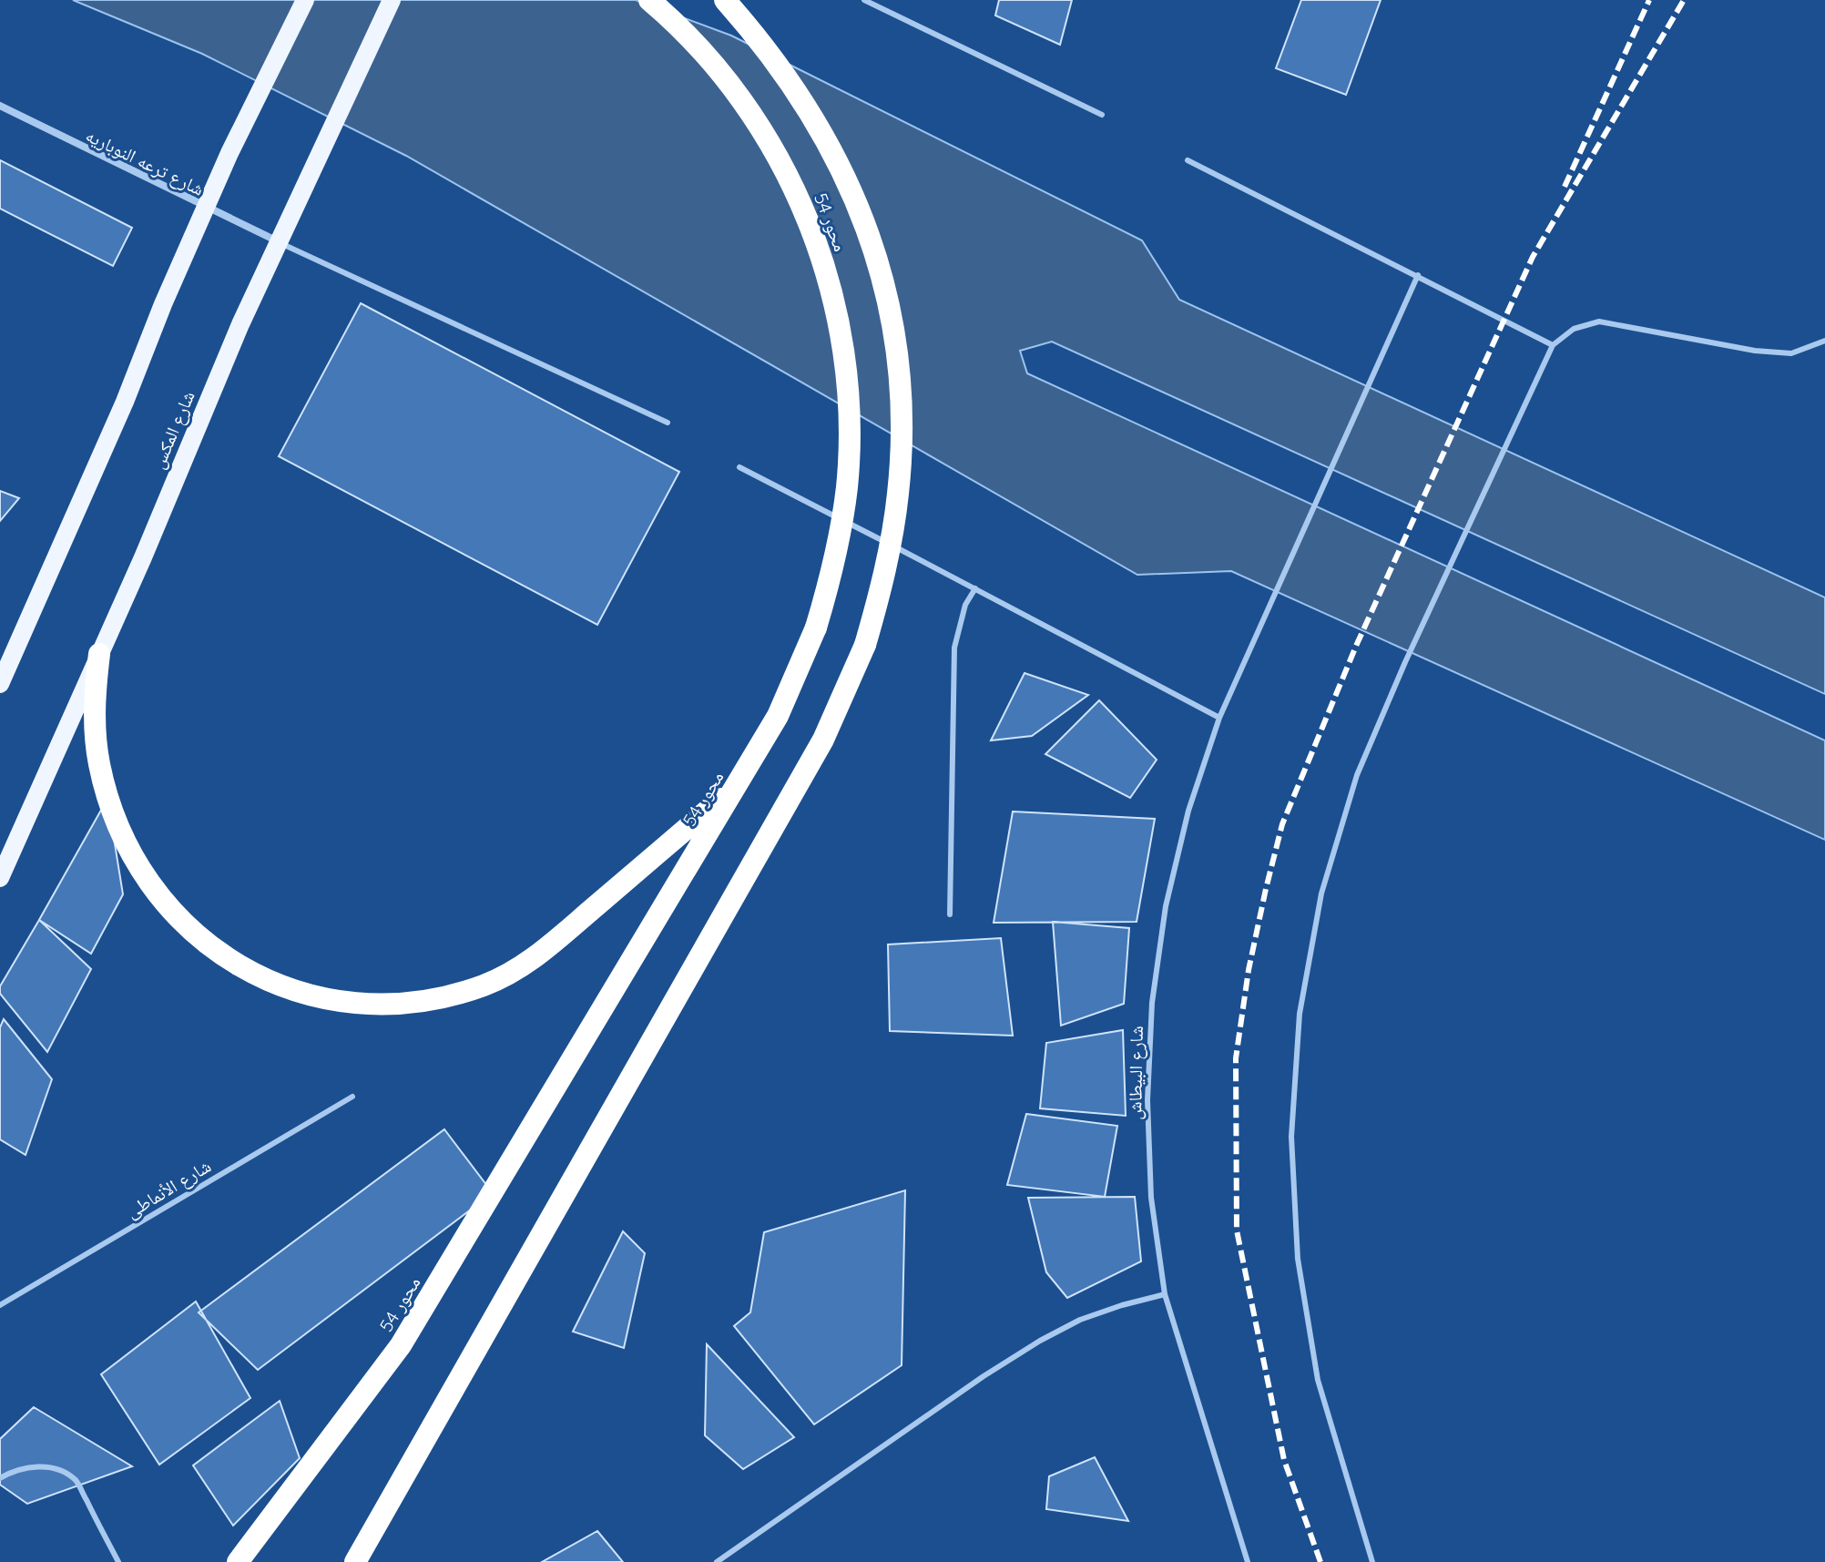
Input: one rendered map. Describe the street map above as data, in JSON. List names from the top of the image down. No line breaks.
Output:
{"streets":{"highway":["محور 54"],"main road":["شارع المكس"],"street":["شارع ترعه النوباريه"],"lane":["شارع البيطاش","شارع الأنماطى"]},"crossings":[["شارع ترعه النوباريه","شارع المكس"]]}
